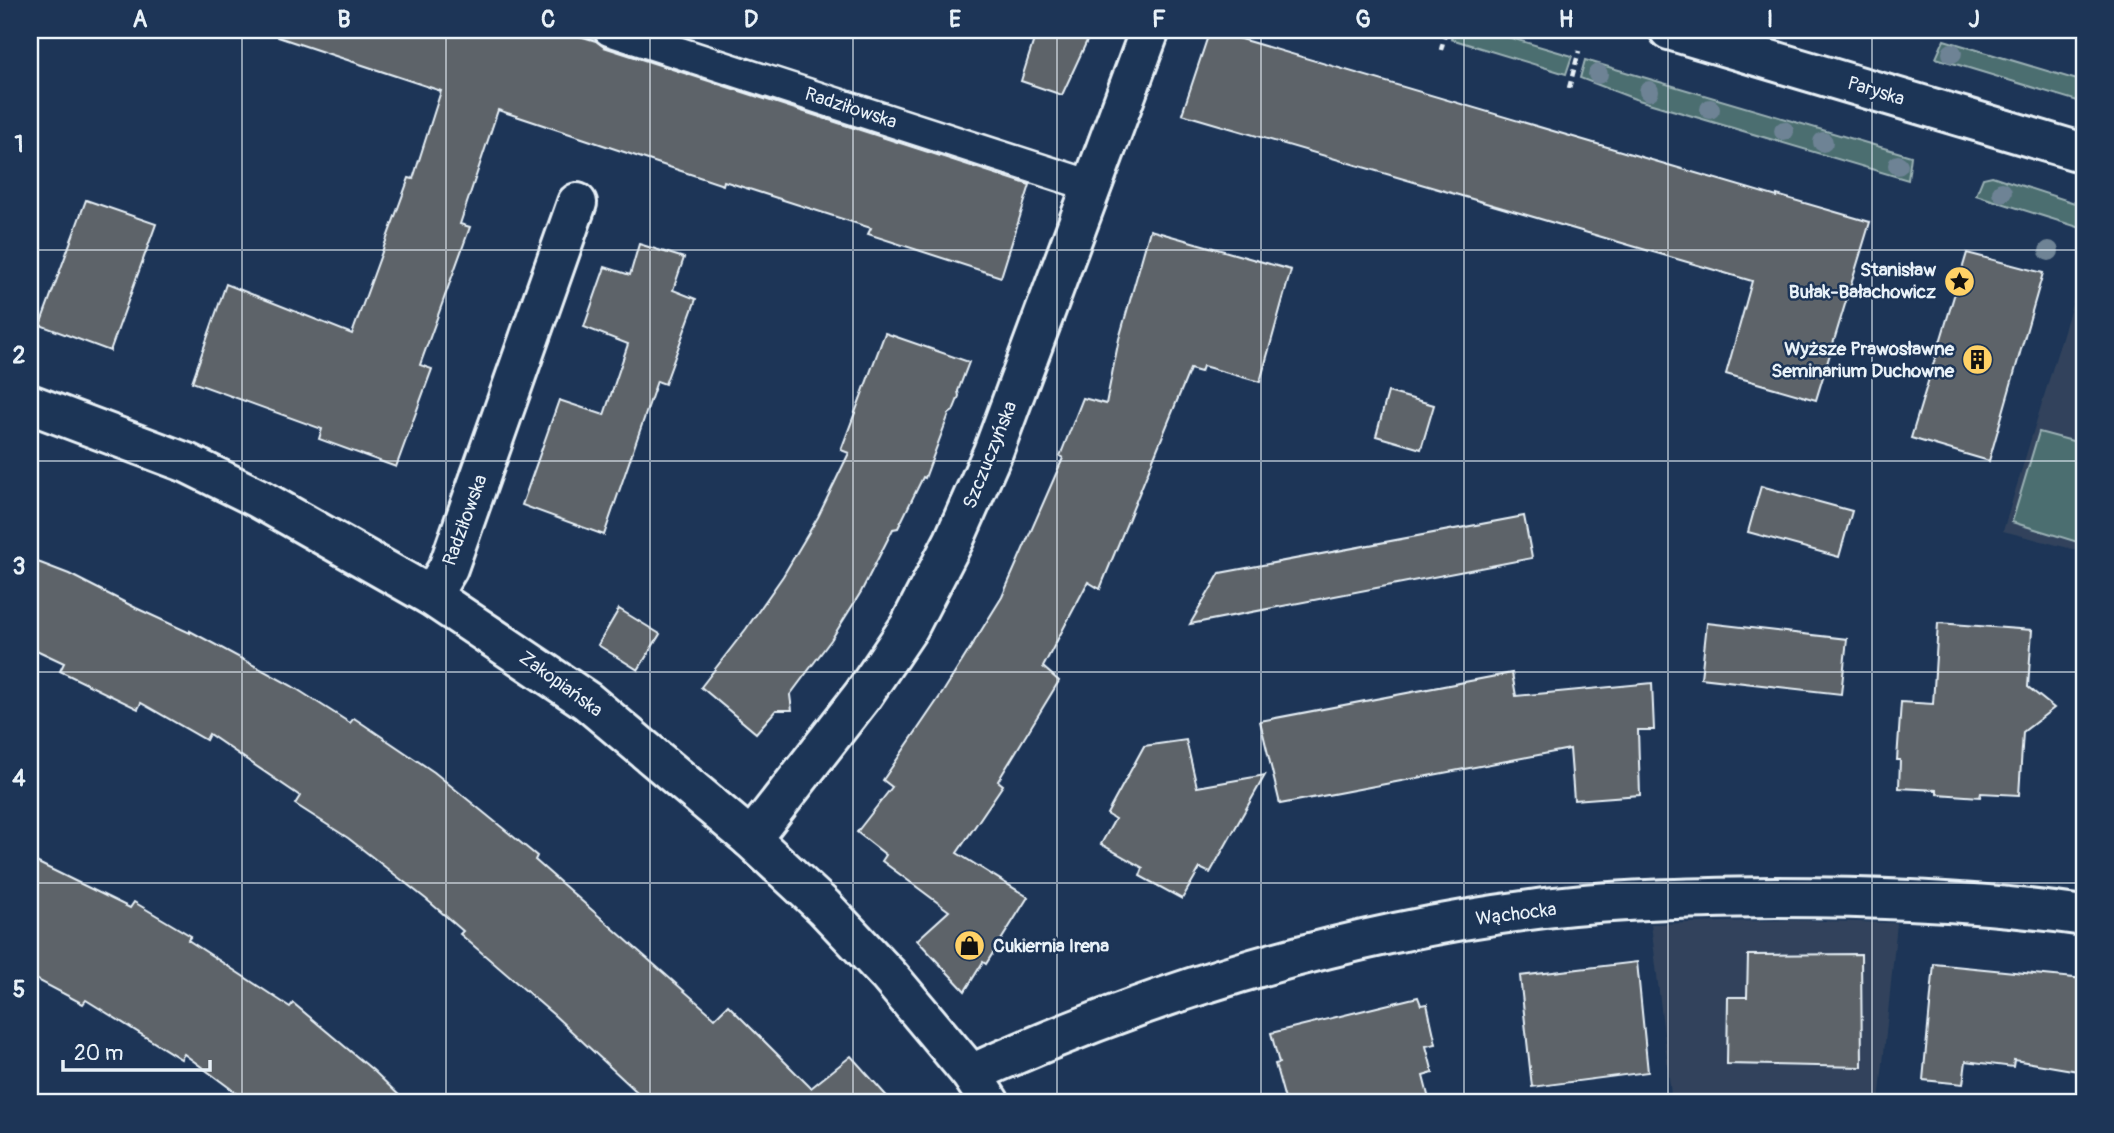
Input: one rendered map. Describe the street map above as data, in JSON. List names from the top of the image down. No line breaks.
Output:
{"streets":{"street":["Paryska","Radziłowska","Szczuczyńska","Zakopiańska","Wąchocka"]},"crossings":[["Radziłowska","Szczuczyńska"],["Radziłowska","Zakopiańska"],["Szczuczyńska","Zakopiańska"],["Zakopiańska","Wąchocka"]],"places":{"place":["Stanisław Bułak-Bałachowicz"],"building":["Wyższe Prawosławne Seminarium Duchowne"],"shop":["Cukiernia Irena"]},"scale_bar":"20 m","grid":{"columns":["A","B","C","D","E","F","G","H","I","J"],"rows":["1","2","3","4","5"]}}
